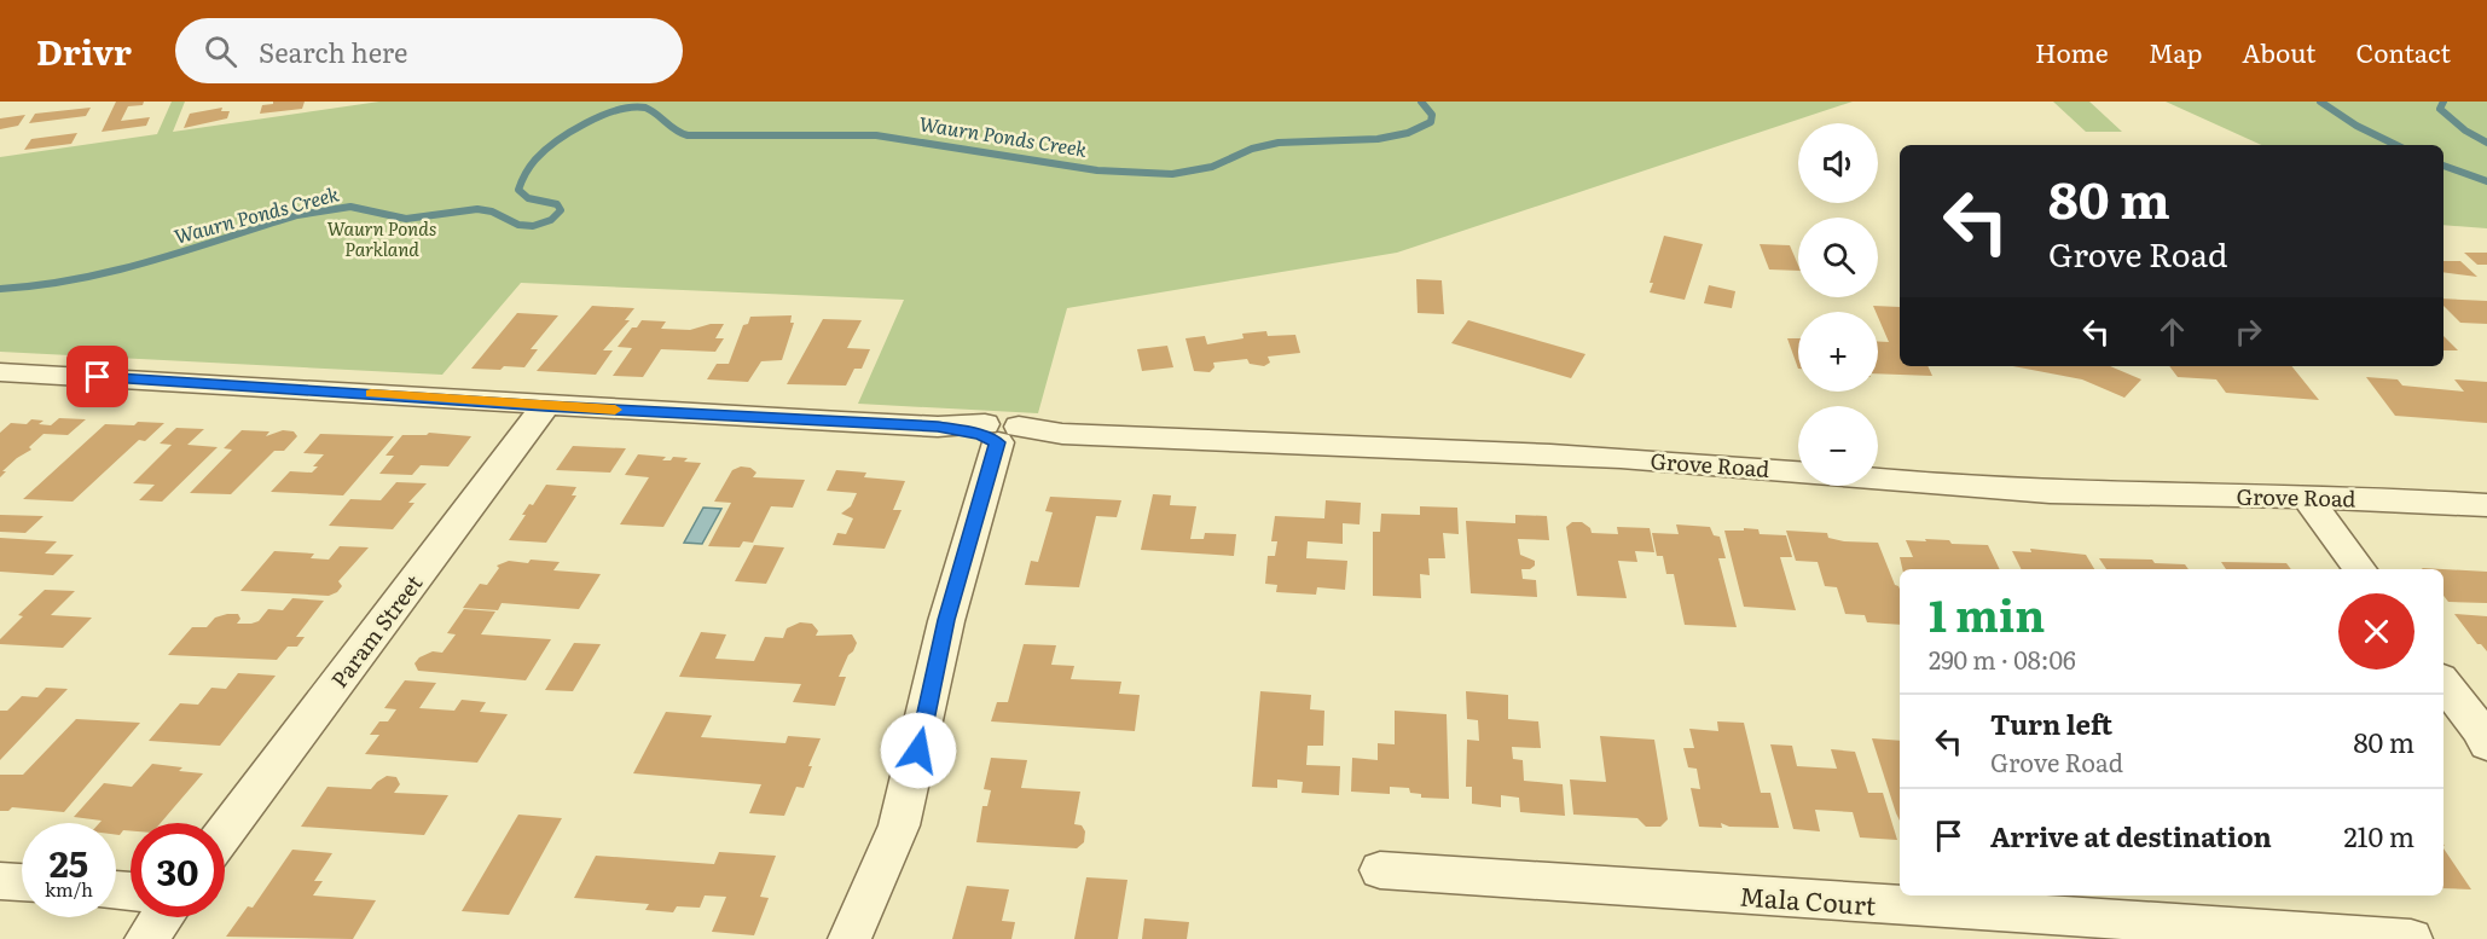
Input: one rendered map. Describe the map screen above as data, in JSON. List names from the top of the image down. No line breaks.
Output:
{"streets":{"street":["Grove Road","Param Street","Mala Court"]},"crossings":[["Grove Road","Param Street"]],"water":["Waurn Ponds Creek"],"parks":["Waurn Ponds Parkland"],"page":{"header":"Drivr","search":"Search here","nav":["Home","Map","About","Contact"],"map_buttons":["+","−"],"turn":["80 m","Grove Road"],"heading":["1 min","290 m · 08:06"],"list":[{"name":"Turn left","note":"Grove Road","value":"80 m"},{"name":"Arrive at destination","value":"210 m"}],"speed":"25 km/h","limit":"30"}}
